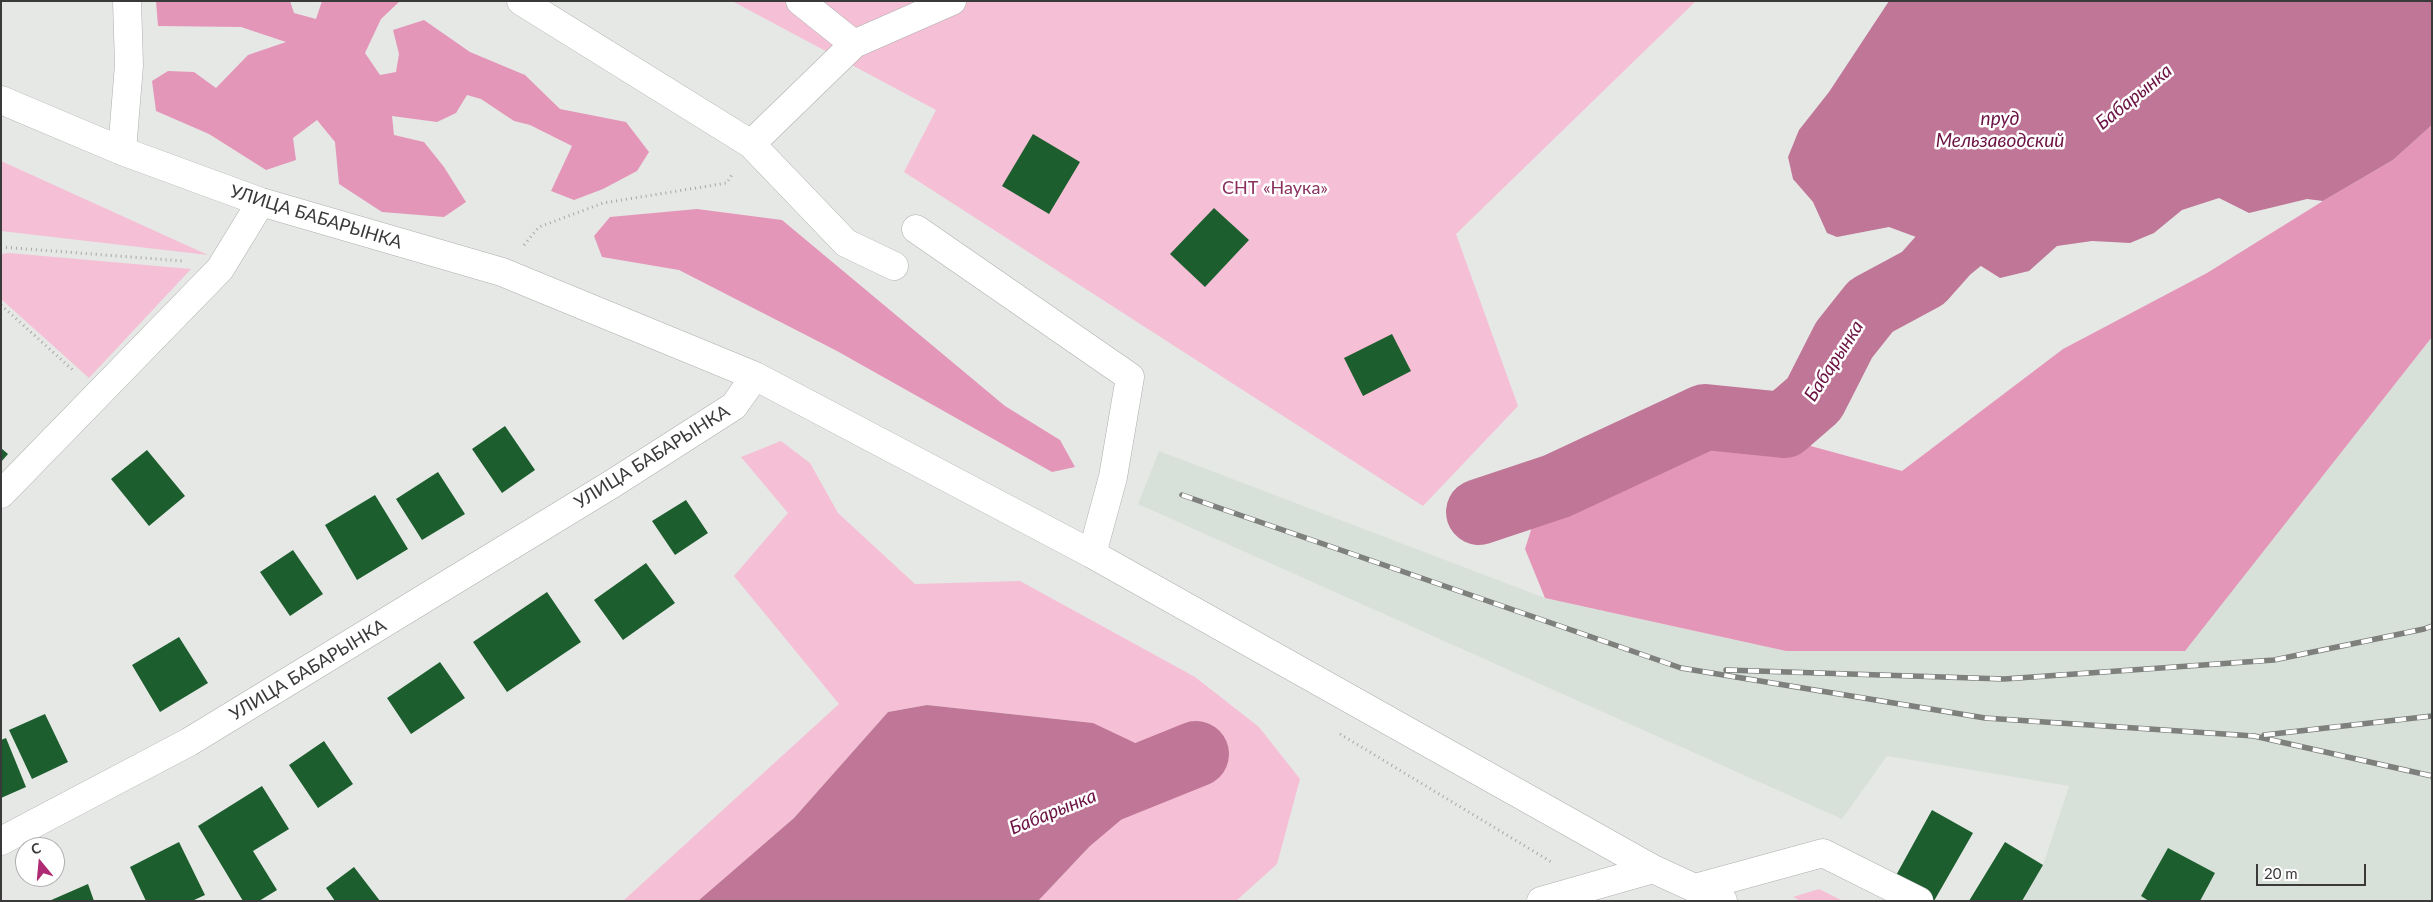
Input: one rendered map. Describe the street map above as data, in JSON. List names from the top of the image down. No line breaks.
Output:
{"streets":{"street":["УЛИЦА БАБАРЫНКА"]},"water":["Бабарынка","пруд Мельзаводский"],"parks":["СНТ «Наука»"],"scale_bar":"20 m","north":"top"}
